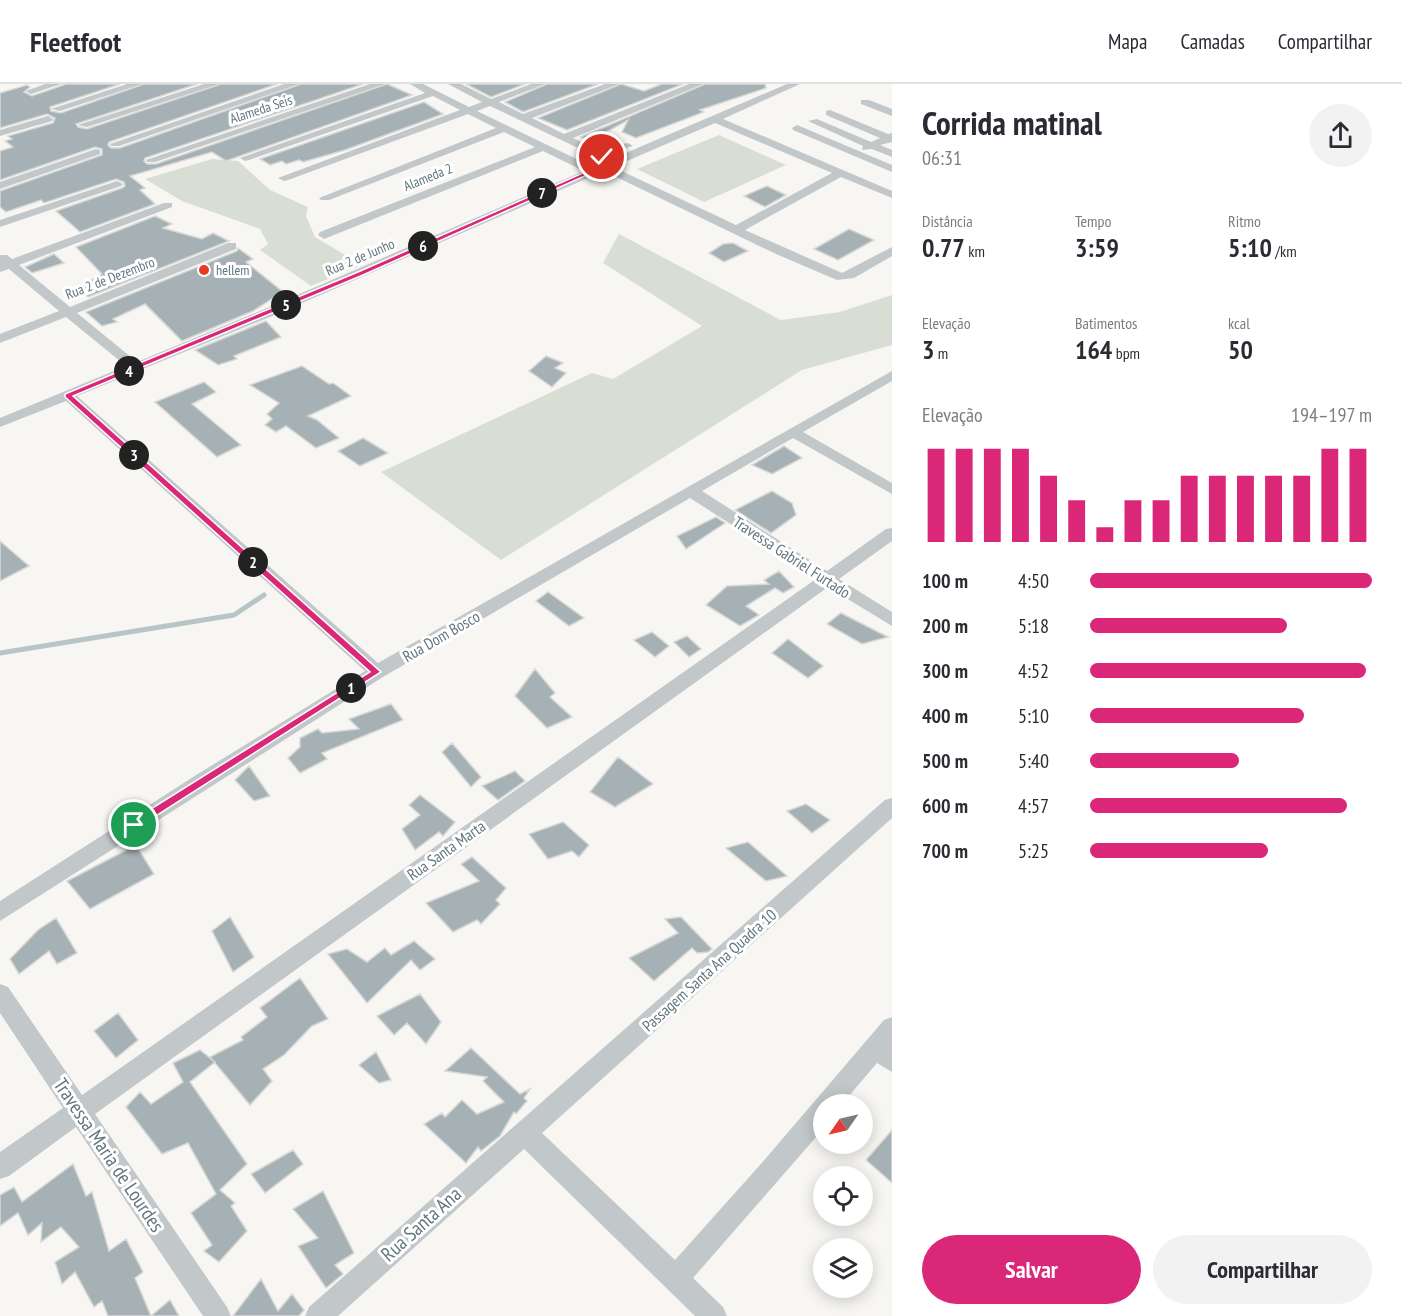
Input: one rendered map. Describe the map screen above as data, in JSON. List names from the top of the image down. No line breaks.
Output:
{"streets":{"street":["Alameda Seis","Alameda 2","Rua 2 de Junho","Rua 2 de Dezembro","Travessa Gabriel Furtado","Rua Dom Bosco","Rua Santa Marta","Passagem Santa Ana Quadra 10","Travessa Maria de Lourdes","Rua Santa Ana"]},"crossings":[["Travessa Gabriel Furtado","Rua Dom Bosco"],["Travessa Gabriel Furtado","Rua Santa Marta"],["Rua Santa Marta","Travessa Maria de Lourdes"],["Passagem Santa Ana Quadra 10","Rua Santa Ana"]],"places":["hellem"],"north":"bottom left","page":{"header":"Fleetfoot","nav":["Mapa","Camadas","Compartilhar"],"heading":["Corrida matinal","06:31"],"pins":["7","6","5","4","3","2","1"],"stats":[["Distância","0.77 km"],["Tempo","3:59"],["Ritmo","5:10 /km"],["Elevação","3 m"],["Batimentos","164 bpm"],["kcal","50"]],"chart":["Elevação","194–197 m"],"list":[{"name":"100 m","note":"4:50"},{"name":"200 m","note":"5:18"},{"name":"300 m","note":"4:52"},{"name":"400 m","note":"5:10"},{"name":"500 m","note":"5:40"},{"name":"600 m","note":"4:57"},{"name":"700 m","note":"5:25"}],"buttons":["Salvar","Compartilhar"]}}
